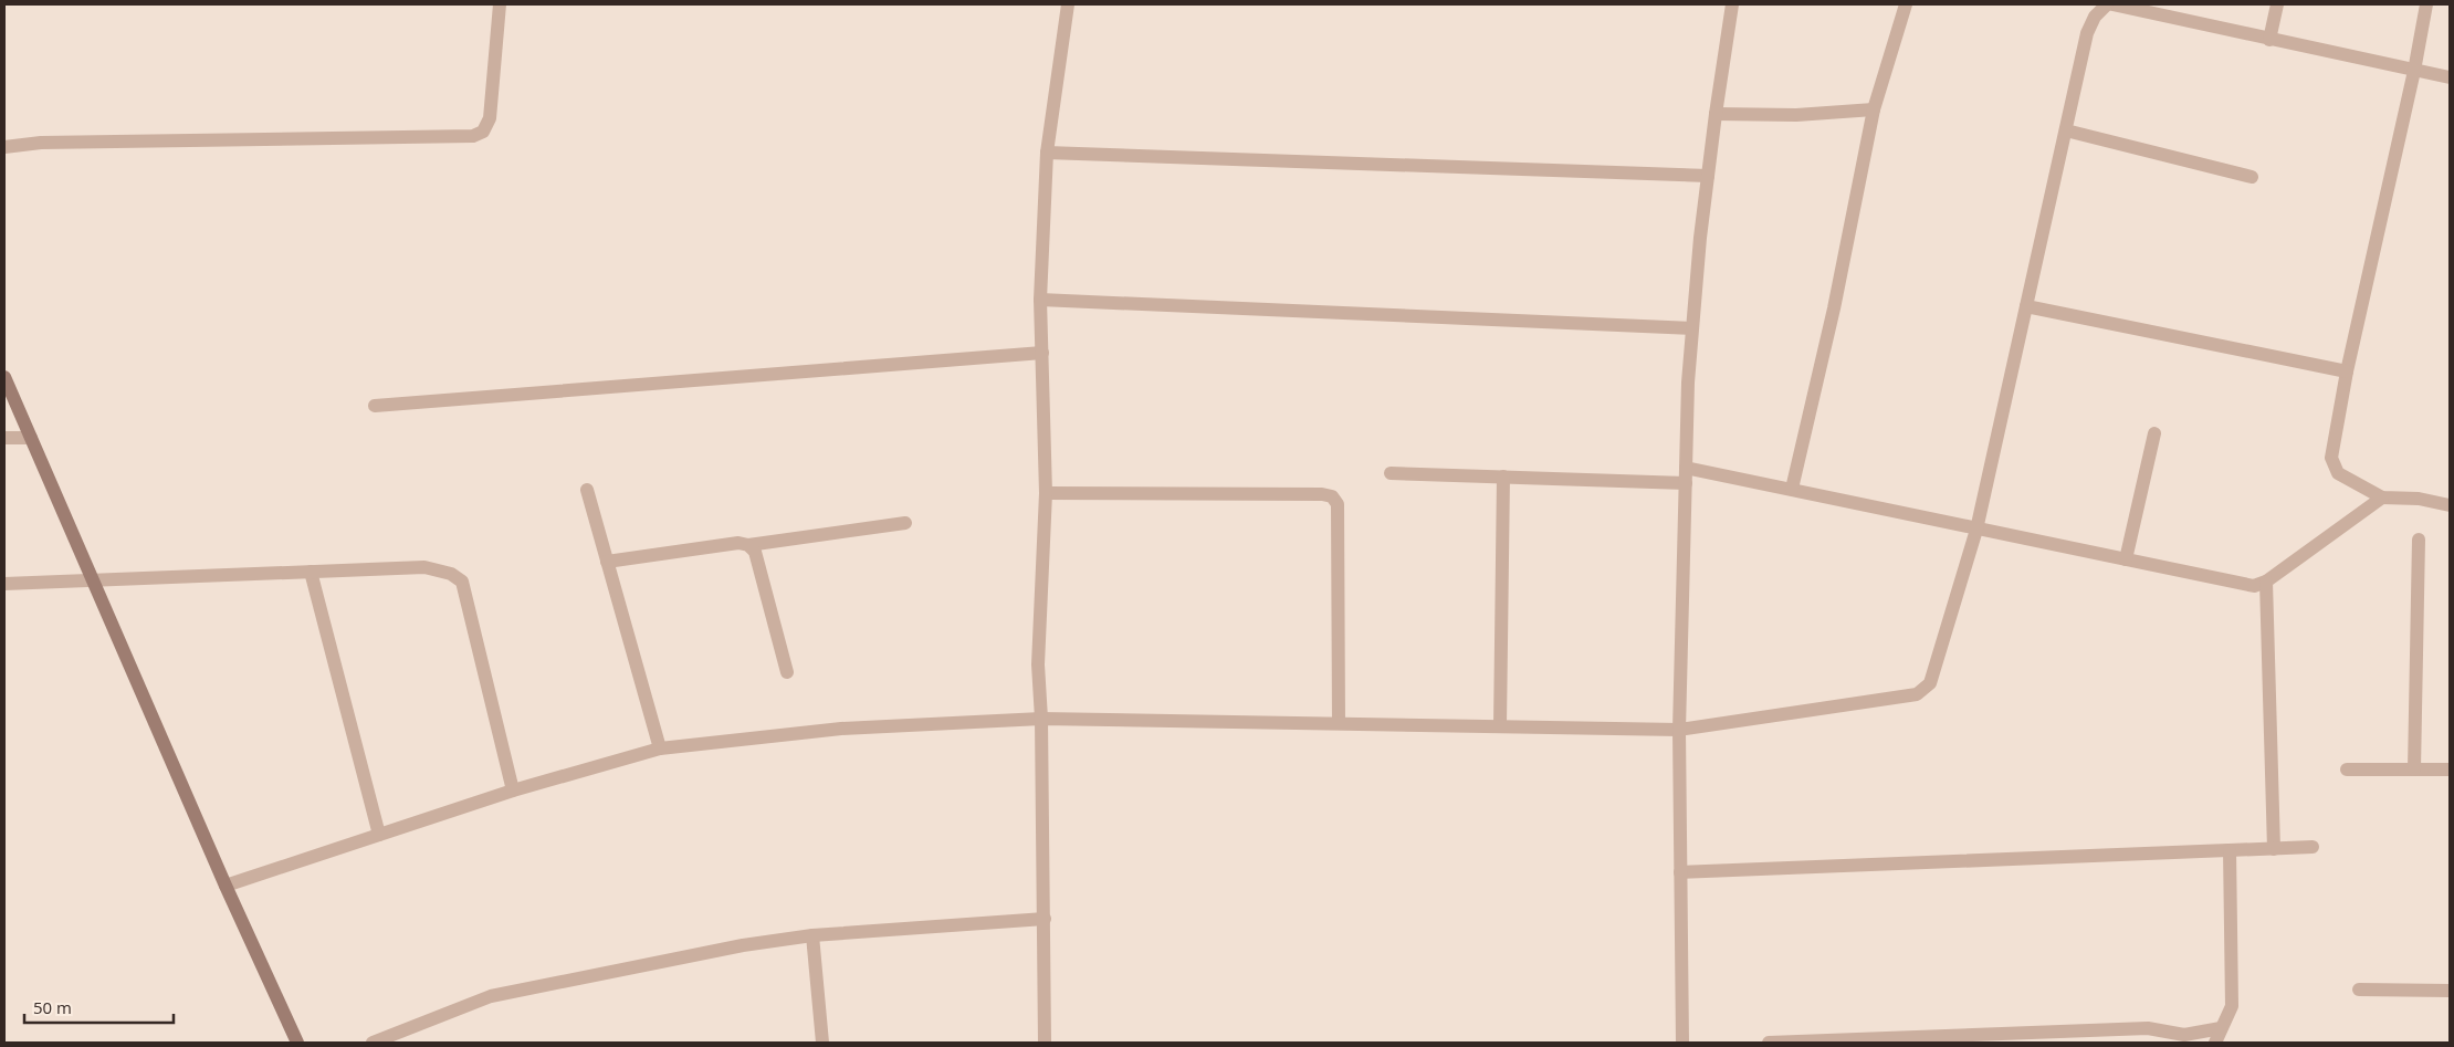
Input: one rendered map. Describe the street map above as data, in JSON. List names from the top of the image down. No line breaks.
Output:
{"scale_bar":"50 m"}
